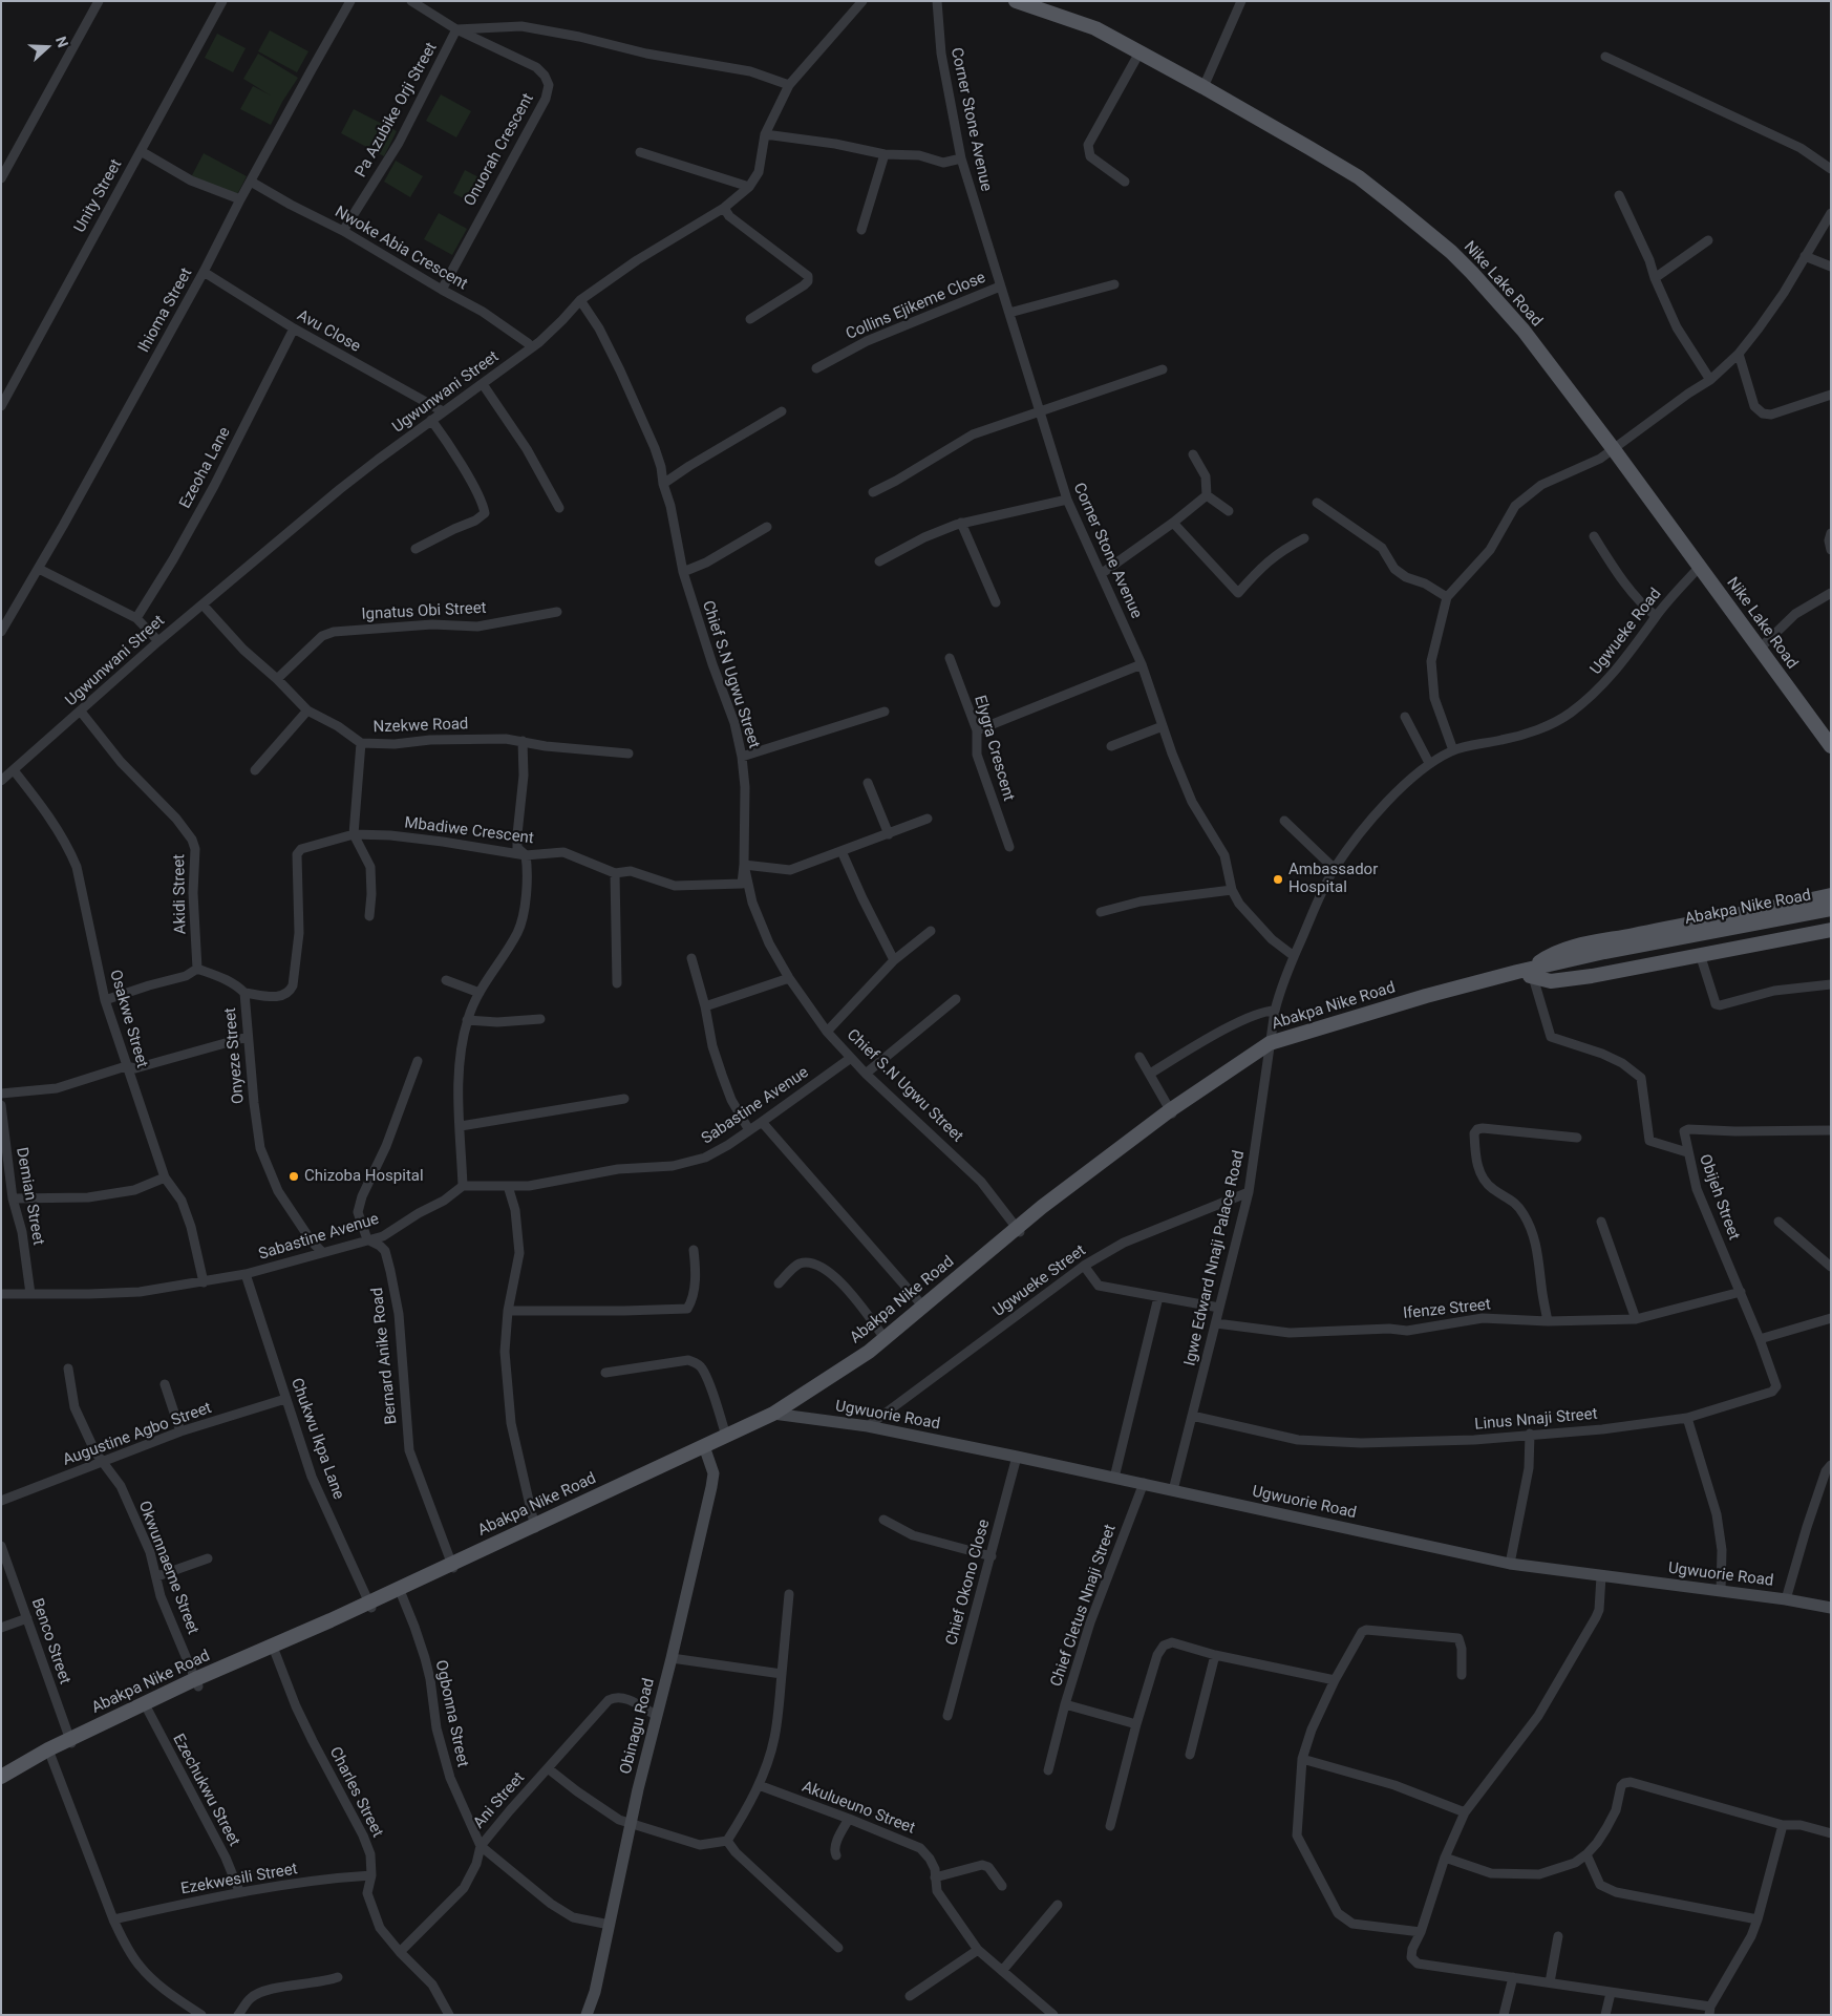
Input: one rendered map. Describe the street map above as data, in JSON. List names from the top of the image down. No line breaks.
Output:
{"streets":{"main road":["Nike Lake Road","Abakpa Nike Road"],"street":["Pa Azubike Orji Street","Corner Stone Avenue","Onuorah Crescent","Unity Street","Nwoke Abia Crescent","Collins Ejikeme Close","Ihioma Street","Avu Close","Ugwunwani Street","Ezeoha Lane","Ignatus Obi Street","Ugwueke Road","Chief S.N Ugwu Street","Nzekwe Road","Elygra Crescent","Mbadiwe Crescent","Akidi Street","Osakwe Street","Onyeze Street","Sabastine Avenue","Demian Street","Obijeh Street","Igwe Edward Nnaji Palace Road","Ugwueke Street","Ifenze Street","Bernard Anike Road","Ugwuorie Road","Linus Nnaji Street","Augustine Agbo Street","Chukwu Ikpa Lane","Okwunnaeme Street","Chief Okono Close","Chief Cletus Nnaji Street","Benco Street","Ogbonna Street","Obinagu Road","Ezechukwu Street","Charles Street","Ani Street","Akulueuno Street","Ezekwesili Street"]},"crossings":[["Pa Azubike Orji Street","Onuorah Crescent"],["Pa Azubike Orji Street","Nwoke Abia Crescent"],["Corner Stone Avenue","Collins Ejikeme Close"],["Corner Stone Avenue","Ugwueke Road"],["Onuorah Crescent","Nwoke Abia Crescent"],["Nwoke Abia Crescent","Ihioma Street"],["Nwoke Abia Crescent","Ugwunwani Street"],["Nike Lake Road","Ugwueke Road"],["Ihioma Street","Avu Close"],["Avu Close","Ugwunwani Street"],["Avu Close","Ezeoha Lane"],["Ugwunwani Street","Chief S.N Ugwu Street"],["Ugwunwani Street","Nzekwe Road"],["Ugwunwani Street","Akidi Street"],["Ugwunwani Street","Osakwe Street"],["Ignatus Obi Street","Nzekwe Road"],["Ugwueke Road","Abakpa Nike Road"],["Ugwueke Road","Igwe Edward Nnaji Palace Road"],["Chief S.N Ugwu Street","Mbadiwe Crescent"],["Chief S.N Ugwu Street","Abakpa Nike Road"],["Chief S.N Ugwu Street","Sabastine Avenue"],["Mbadiwe Crescent","Onyeze Street"],["Abakpa Nike Road","Igwe Edward Nnaji Palace Road"],["Abakpa Nike Road","Bernard Anike Road"],["Abakpa Nike Road","Ugwuorie Road"],["Abakpa Nike Road","Chukwu Ikpa Lane"],["Abakpa Nike Road","Okwunnaeme Street"],["Abakpa Nike Road","Benco Street"],["Abakpa Nike Road","Ogbonna Street"],["Abakpa Nike Road","Obinagu Road"],["Abakpa Nike Road","Ezechukwu Street"],["Abakpa Nike Road","Charles Street"],["Osakwe Street","Sabastine Avenue"],["Onyeze Street","Sabastine Avenue"],["Sabastine Avenue","Demian Street"],["Sabastine Avenue","Bernard Anike Road"],["Sabastine Avenue","Chukwu Ikpa Lane"],["Obijeh Street","Ifenze Street"],["Obijeh Street","Linus Nnaji Street"],["Igwe Edward Nnaji Palace Road","Ugwueke Street"],["Igwe Edward Nnaji Palace Road","Ifenze Street"],["Igwe Edward Nnaji Palace Road","Ugwuorie Road"],["Igwe Edward Nnaji Palace Road","Linus Nnaji Street"],["Ugwueke Street","Ugwuorie Road"],["Ifenze Street","Linus Nnaji Street"],["Ugwuorie Road","Chief Okono Close"],["Ugwuorie Road","Chief Cletus Nnaji Street"],["Augustine Agbo Street","Chukwu Ikpa Lane"],["Augustine Agbo Street","Okwunnaeme Street"],["Ogbonna Street","Obinagu Road"],["Ogbonna Street","Ani Street"],["Obinagu Road","Ani Street"],["Ezechukwu Street","Ezekwesili Street"],["Charles Street","Ani Street"],["Charles Street","Ezekwesili Street"]],"places":["Ambassador Hospital","Chizoba Hospital"],"north":"right"}
